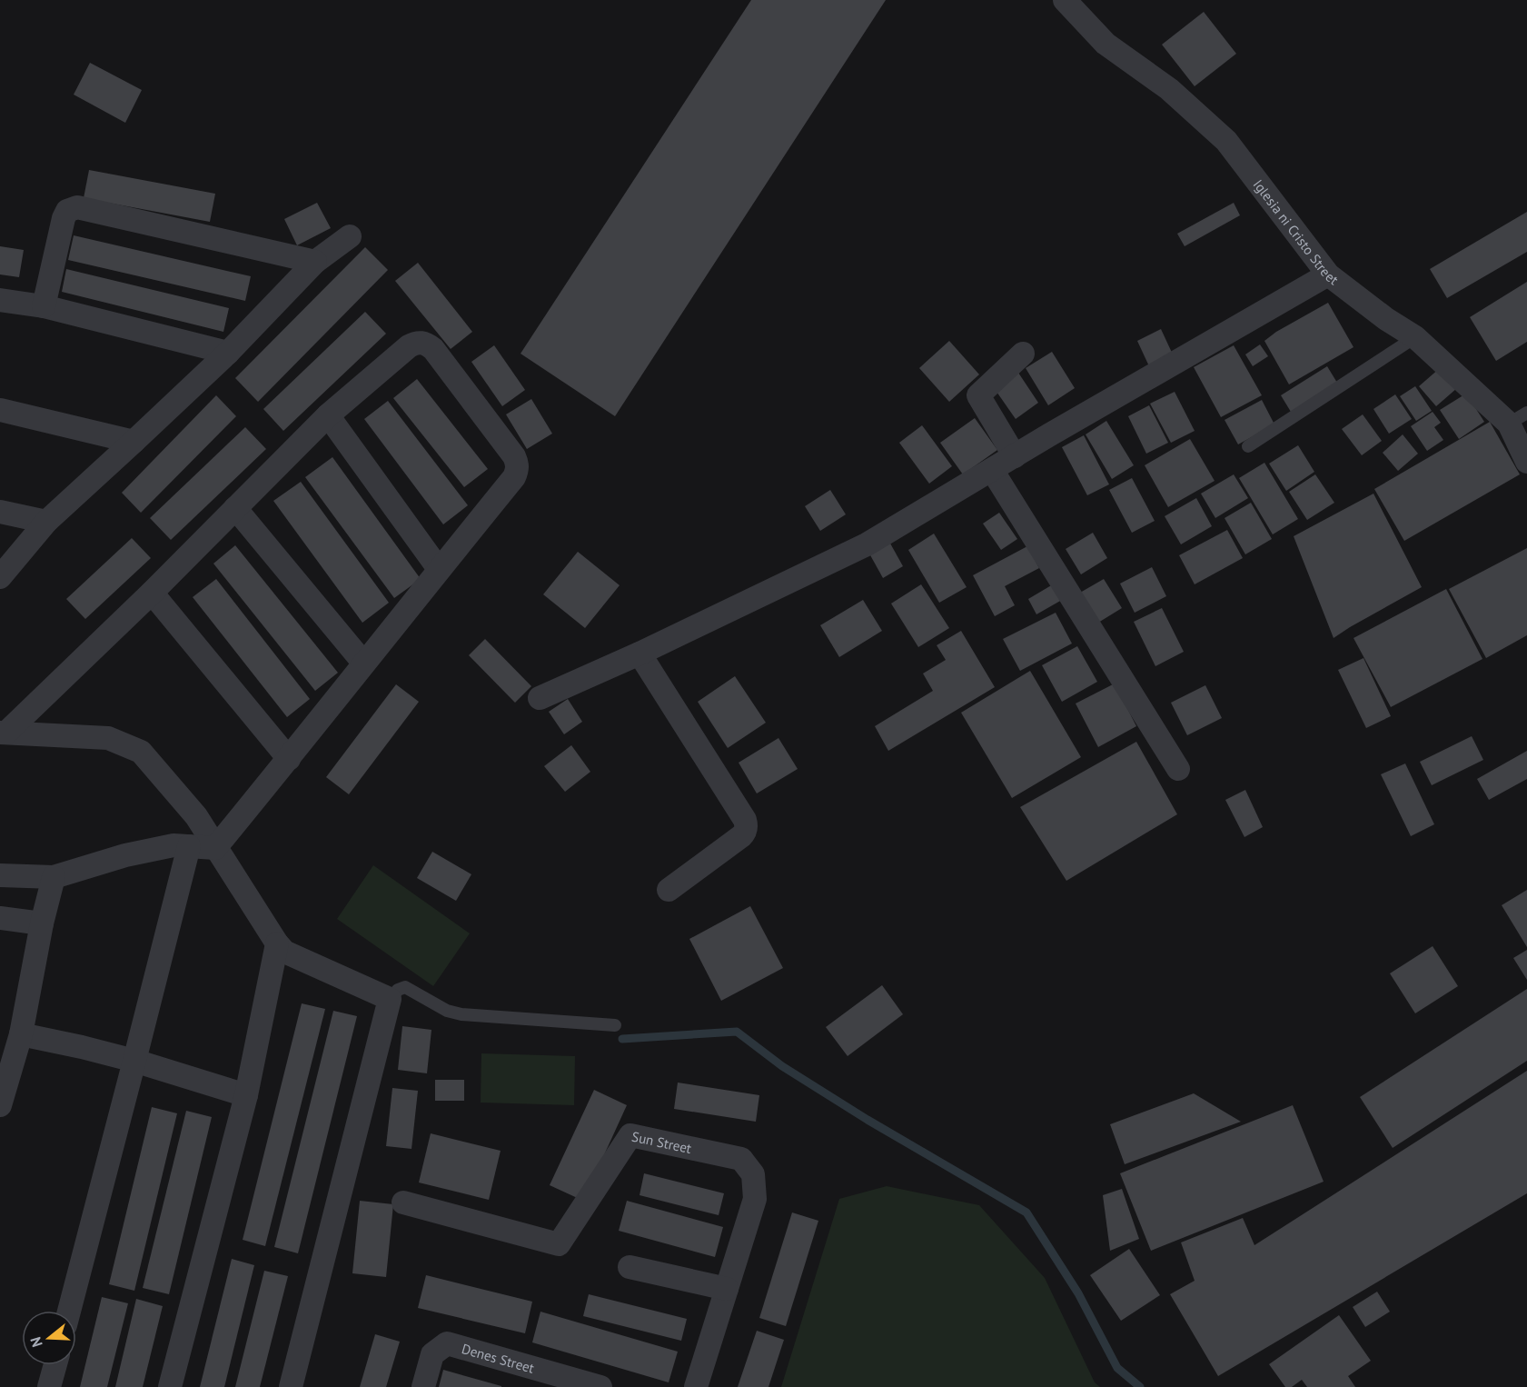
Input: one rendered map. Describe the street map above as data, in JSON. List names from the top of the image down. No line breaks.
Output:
{"streets":{"street":["Iglesia ni Cristo Street","Sun Street","Denes Street"]},"north":"left"}
